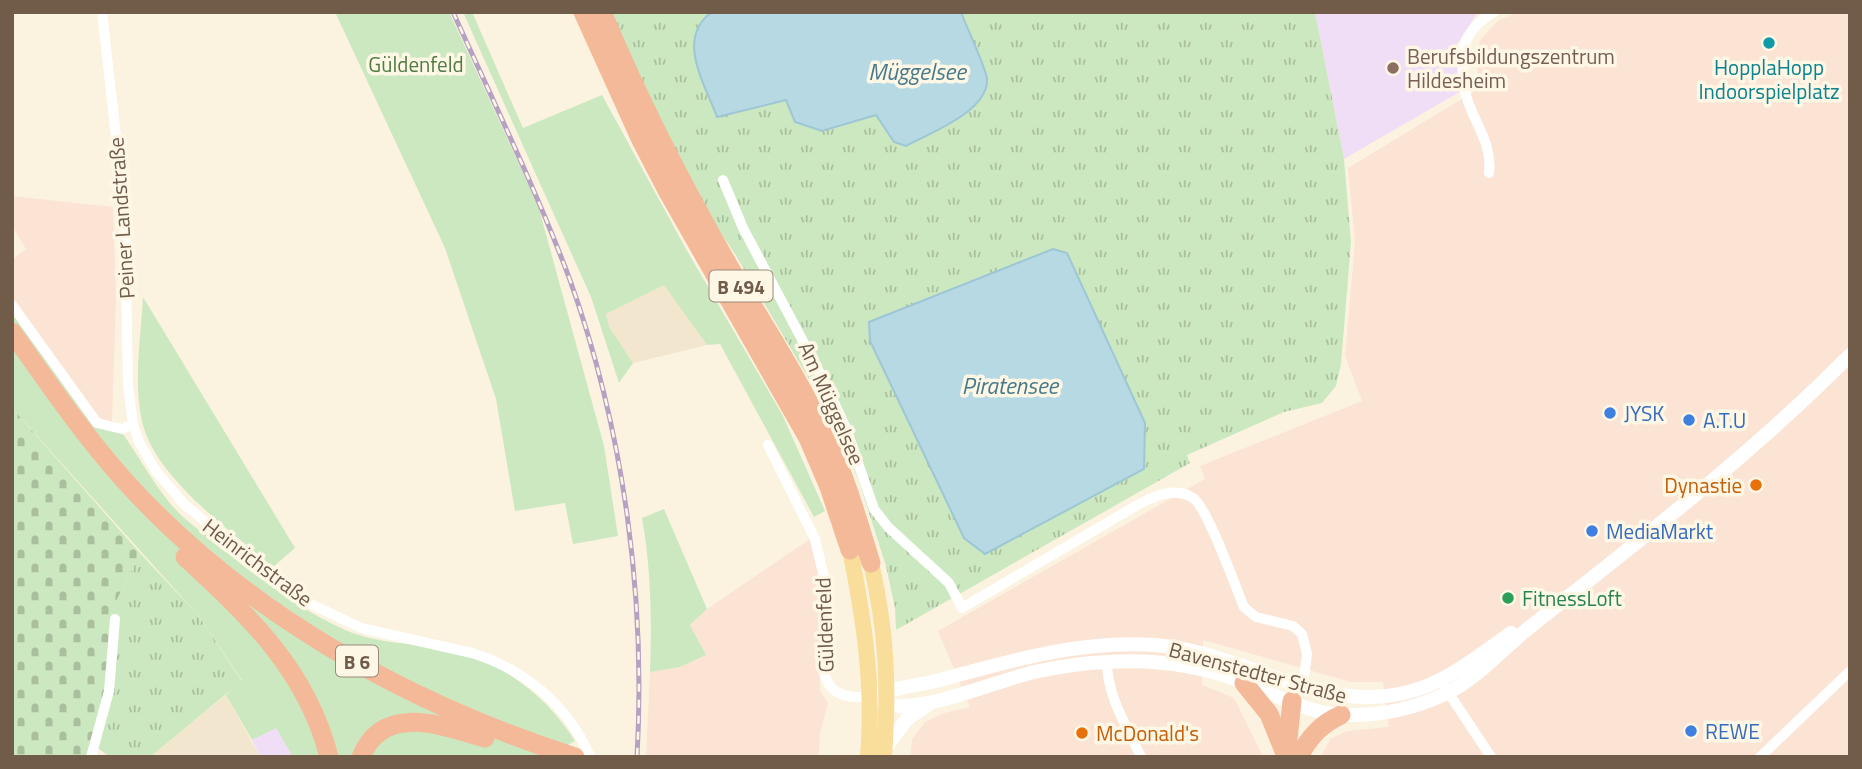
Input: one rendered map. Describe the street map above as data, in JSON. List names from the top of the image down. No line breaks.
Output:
{"streets":{"highway":["B 494","B 6"],"street":["Peiner Landstraße","Am Müggelsee","Heinrichstraße","Güldenfeld","Bavenstedter Straße"]},"crossings":[["Peiner Landstraße","Heinrichstraße"],["B 494","Güldenfeld"],["B 494","Bavenstedter Straße"],["Am Müggelsee","Bavenstedter Straße"],["Güldenfeld","Bavenstedter Straße"]],"water":["Müggelsee","Piratensee"],"parks":["Güldenfeld"],"places":["HopplaHopp Indoorspielplatz","Berufsbildungszentrum Hildesheim","JYSK","A.T.U","Dynastie","MediaMarkt","FitnessLoft","REWE","McDonald's"]}
